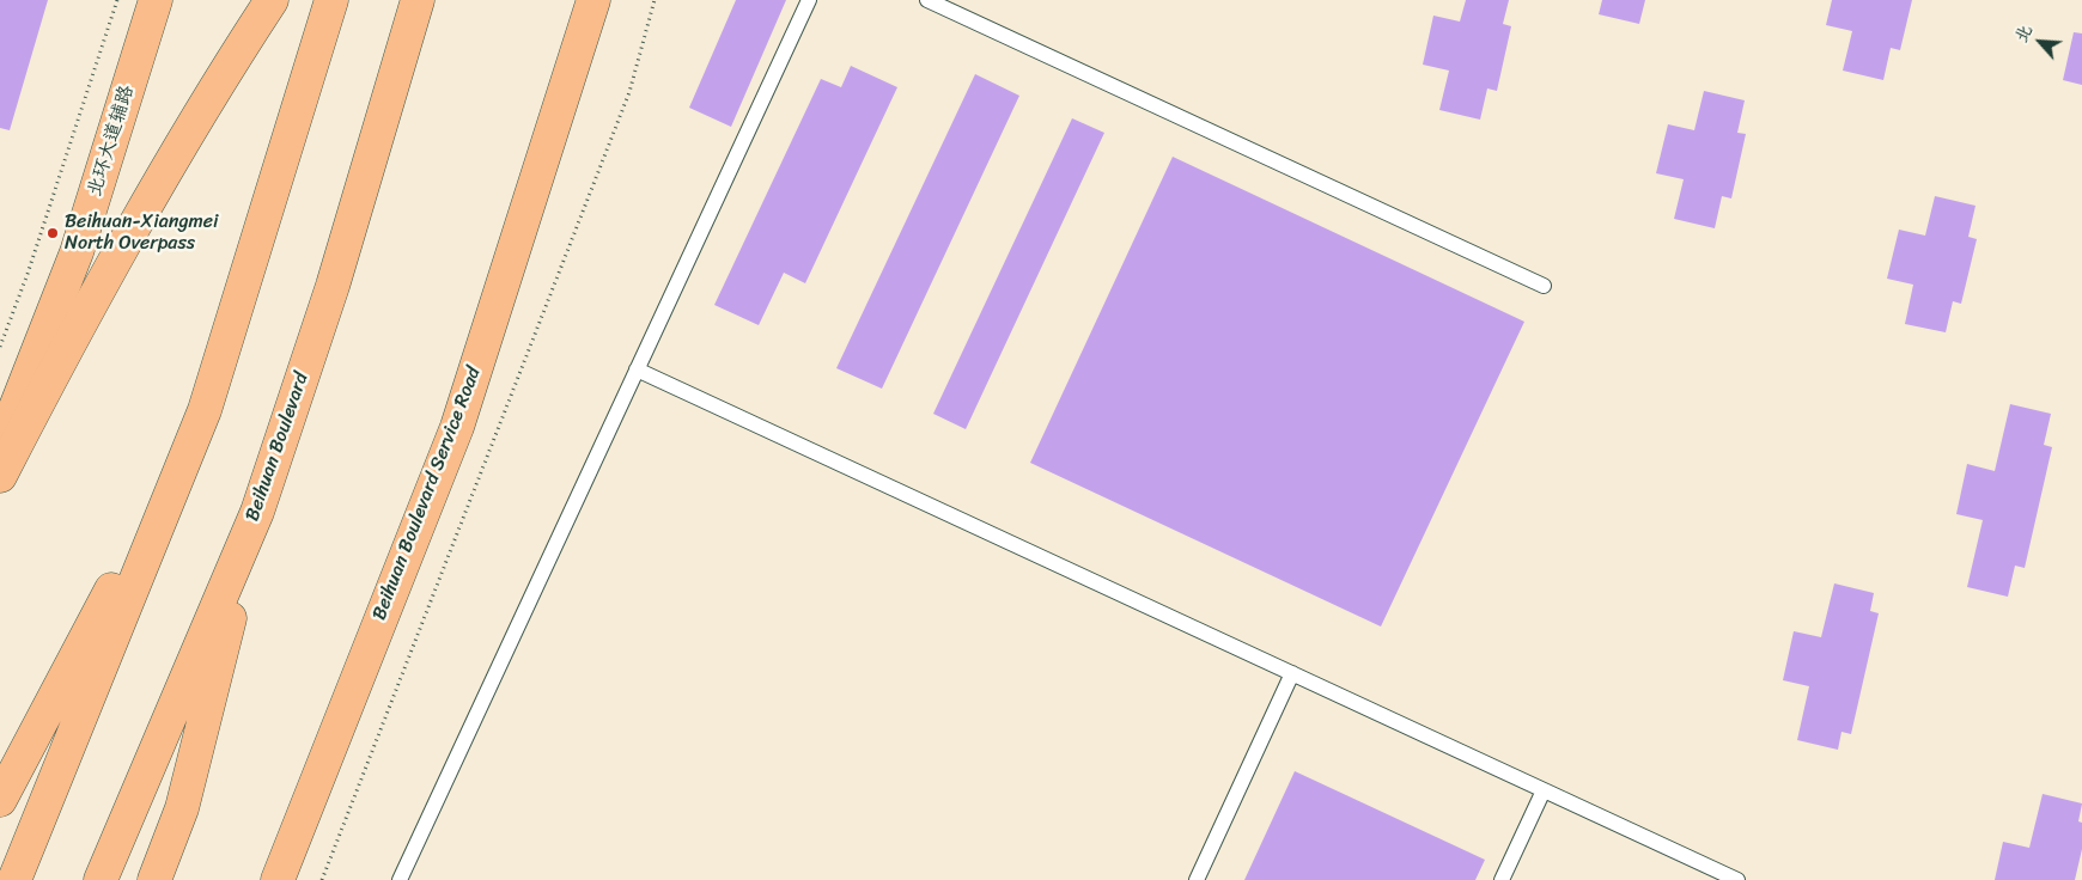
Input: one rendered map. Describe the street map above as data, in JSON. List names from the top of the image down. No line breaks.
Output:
{"streets":{"main road":["北环大道辅路","Beihuan Boulevard","Beihuan Boulevard Service Road"]},"places":["Beihuan-Xiangmei North Overpass"],"north":"top left"}
